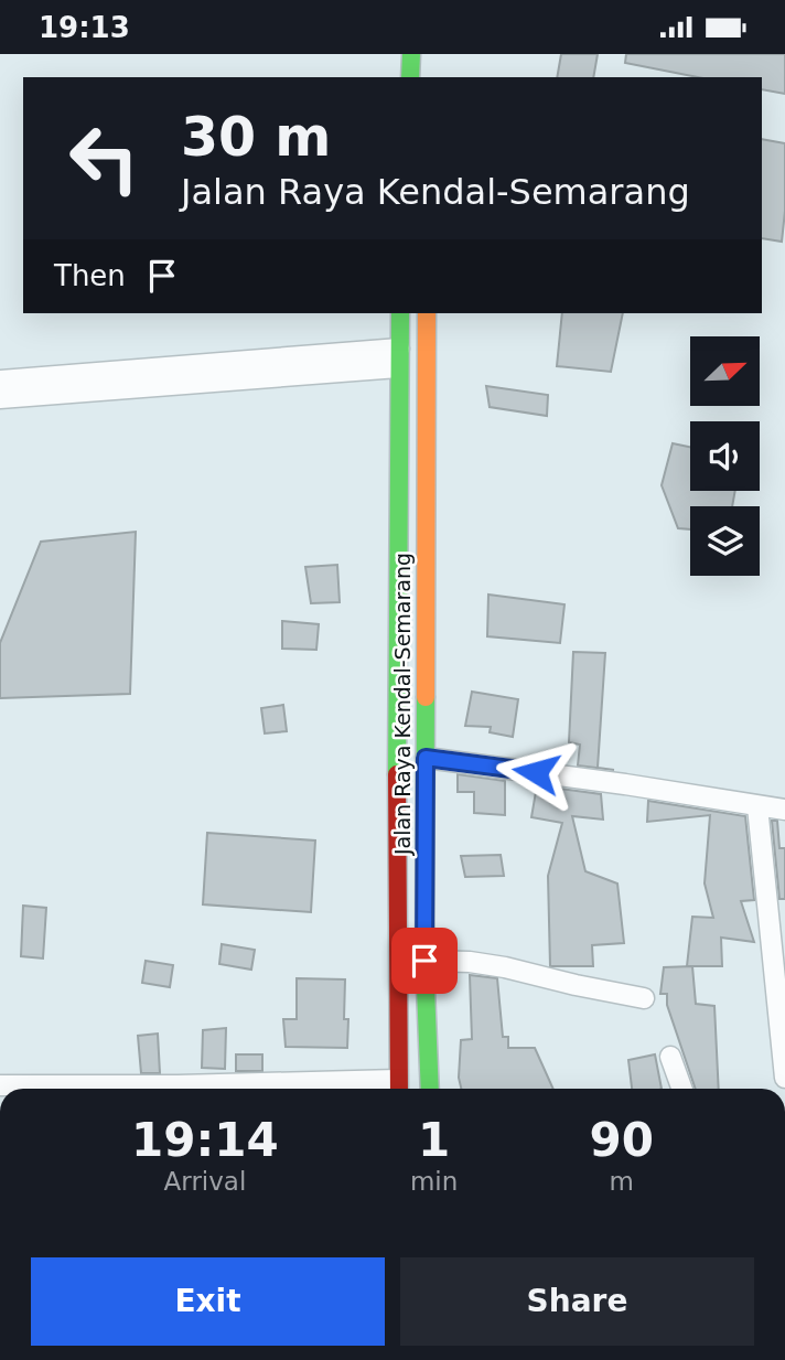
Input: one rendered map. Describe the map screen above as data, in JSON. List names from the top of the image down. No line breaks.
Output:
{"streets":{"highway":["Jalan Raya Kendal-Semarang"]},"north":"top right","page":{"status":"19:13","turn":["30 m","Jalan Raya Kendal-Semarang"],"then":"Then","eta":["19:14","Arrival","1","min","90","m"],"buttons":["Exit","Share"]}}
